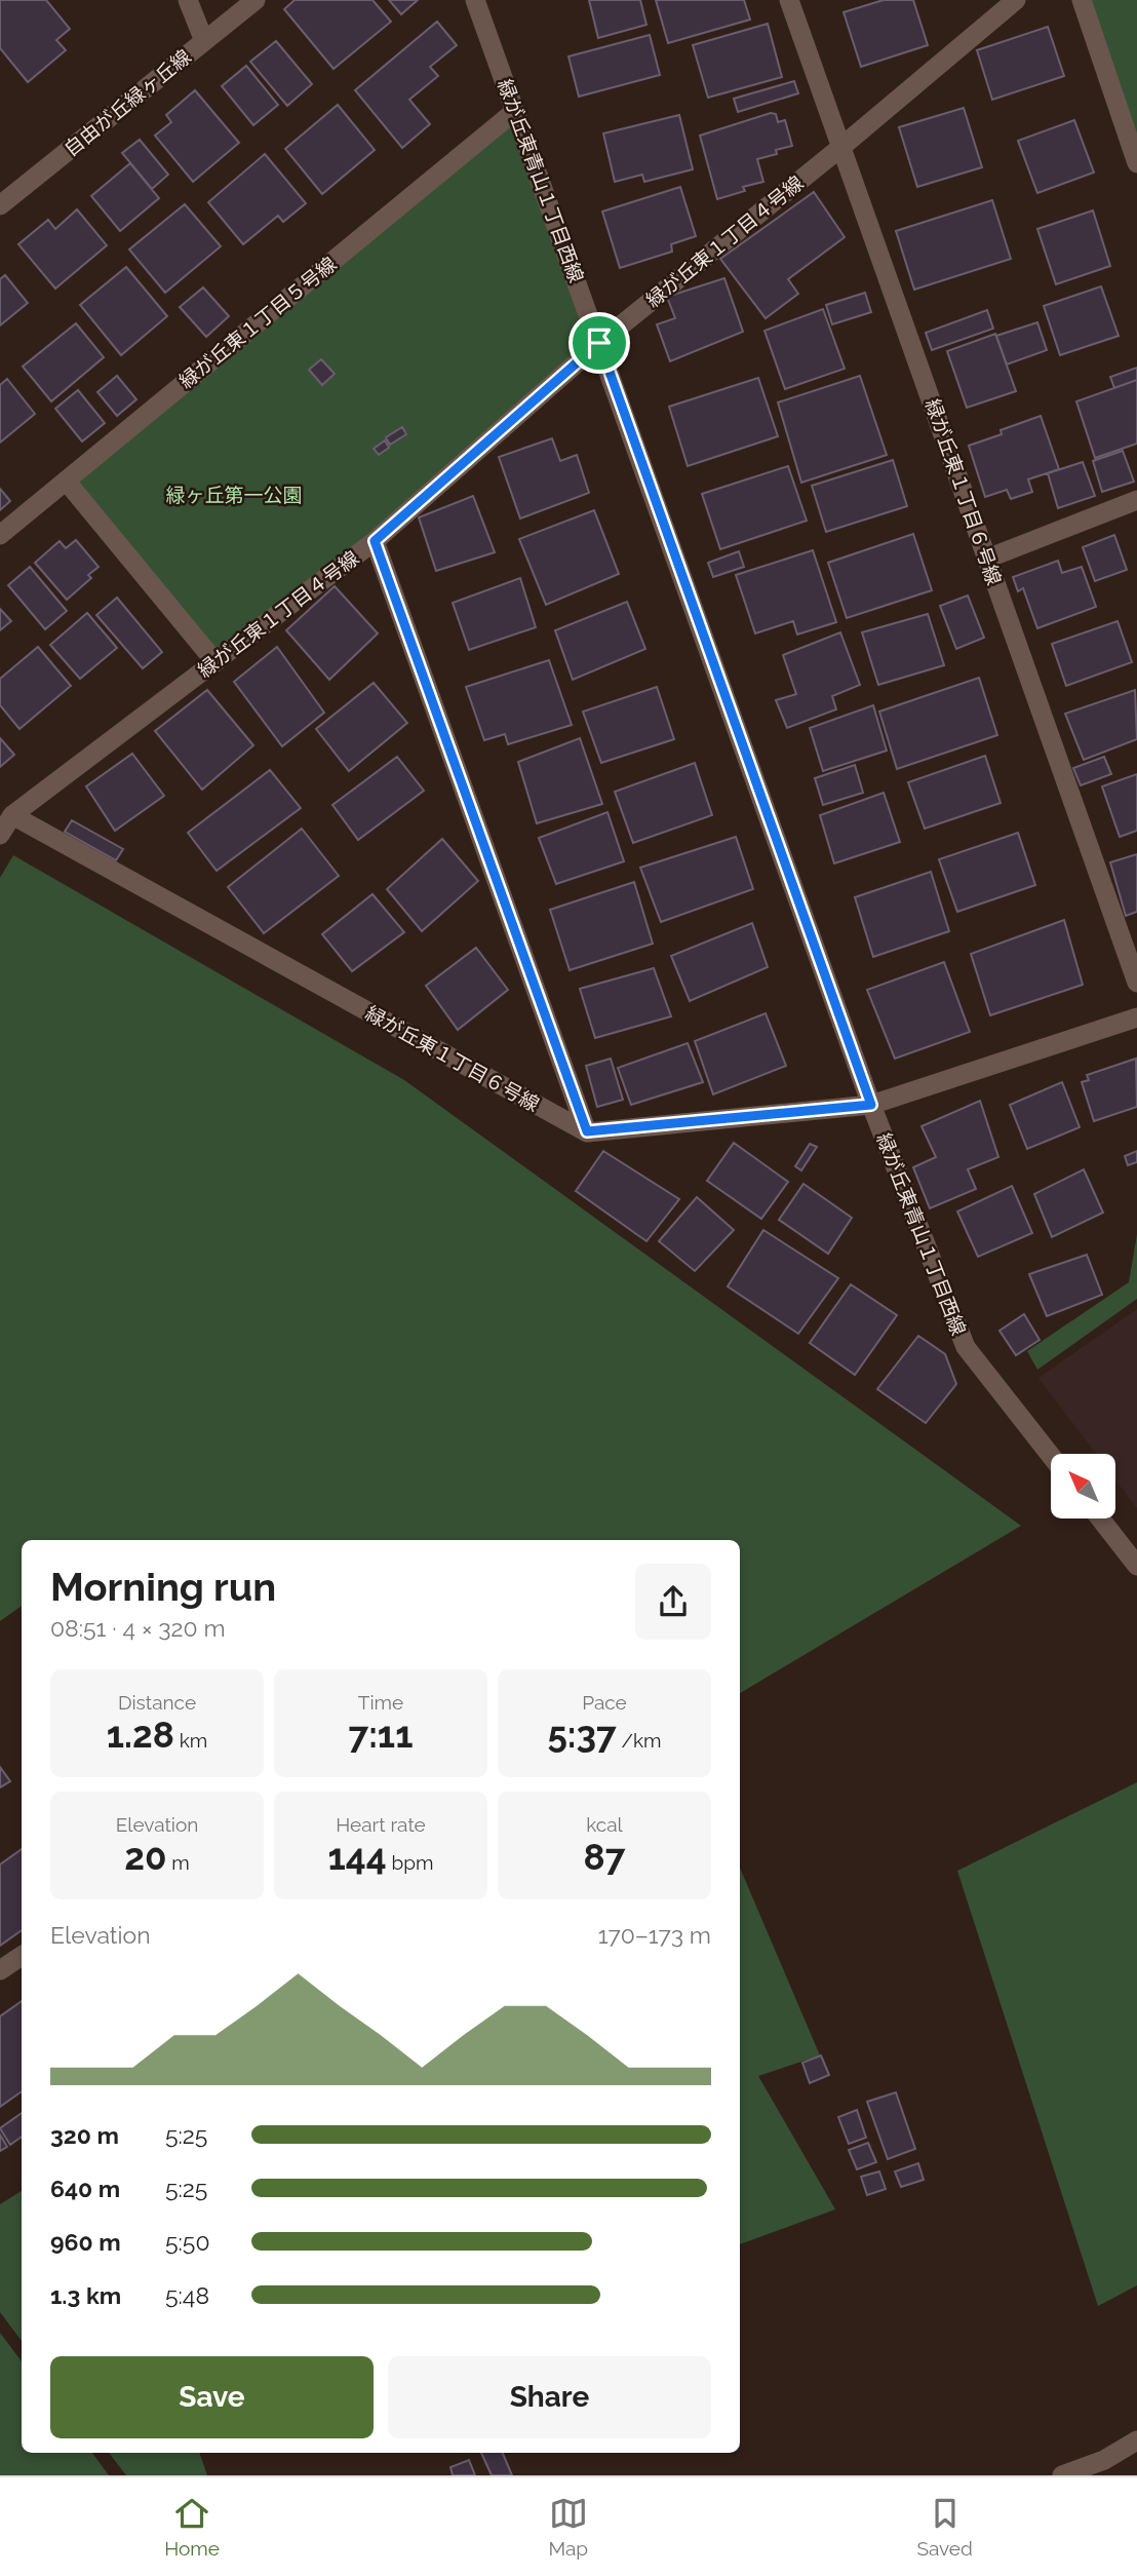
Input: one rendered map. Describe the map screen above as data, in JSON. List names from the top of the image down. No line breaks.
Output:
{"streets":{"street":["自由が丘緑ヶ丘線","緑が丘東青山１丁目西線","緑が丘東１丁目４号線","緑が丘東１丁目５号線","緑が丘東１丁目６号線"]},"crossings":[["緑が丘東青山１丁目西線","緑が丘東１丁目４号線"],["緑が丘東青山１丁目西線","緑が丘東１丁目５号線"],["緑が丘東１丁目４号線","緑が丘東１丁目６号線"]],"parks":["緑ヶ丘第一公園"],"north":"top left","page":{"heading":["Morning run","08:51 · 4 × 320 m"],"stats":[["Distance","1.28 km"],["Time","7:11"],["Pace","5:37 /km"],["Elevation","20 m"],["Heart rate","144 bpm"],["kcal","87"]],"chart":["Elevation","170–173 m"],"list":[{"name":"320 m","note":"5:25"},{"name":"640 m","note":"5:25"},{"name":"960 m","note":"5:50"},{"name":"1.3 km","note":"5:48"}],"buttons":["Save","Share"],"tabs":["Home","Map","Saved"]}}
